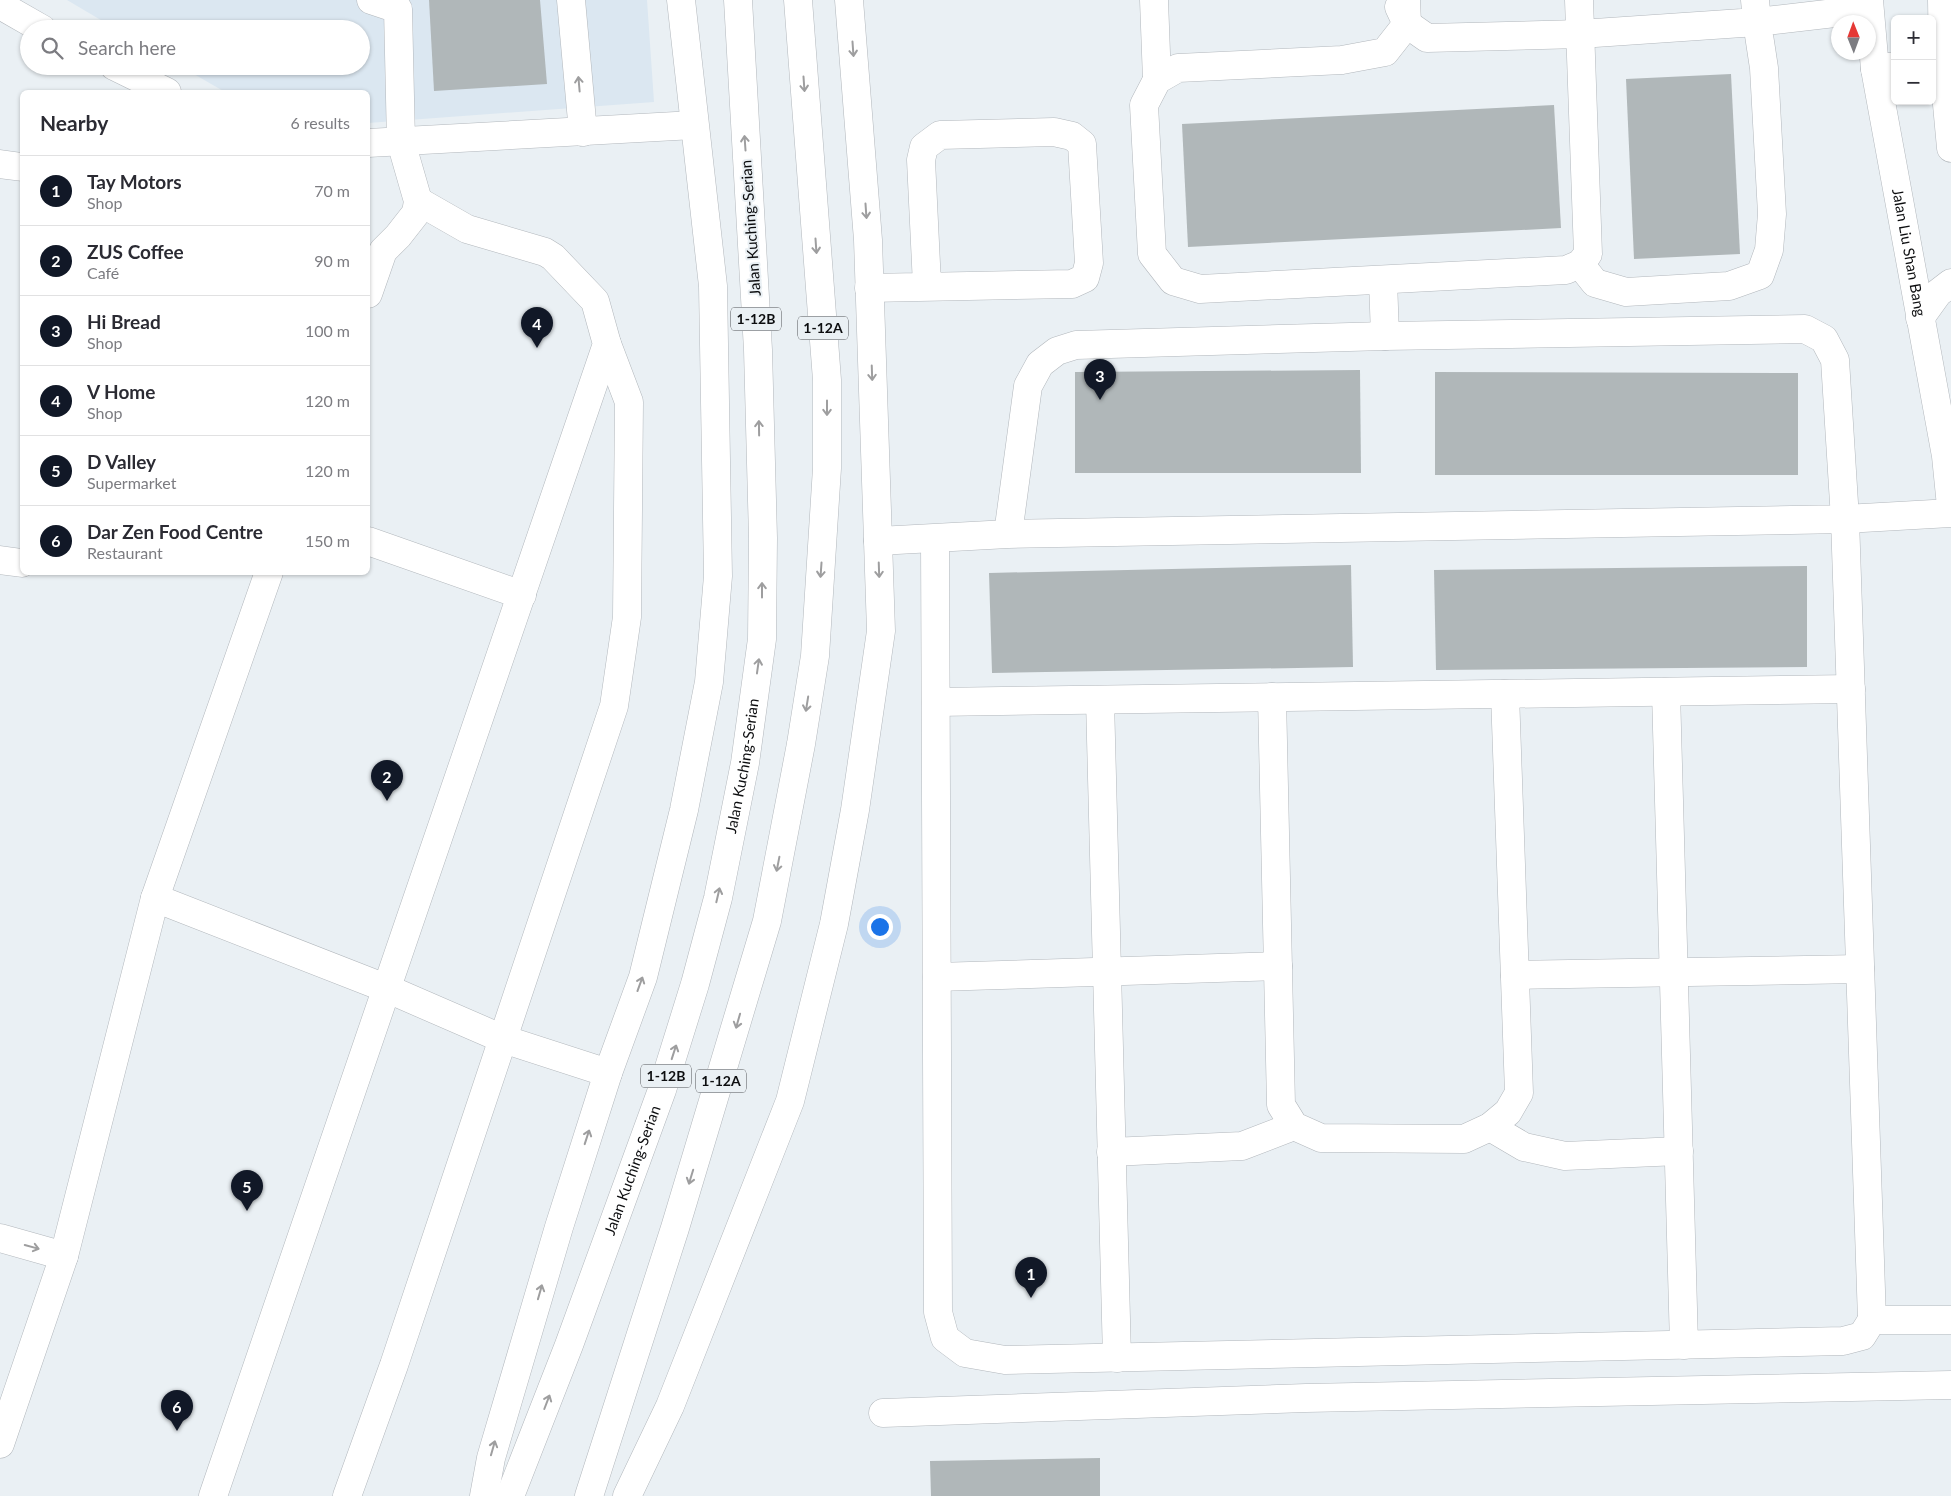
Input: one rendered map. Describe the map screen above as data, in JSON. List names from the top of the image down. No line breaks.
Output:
{"streets":{"main road":["Jalan Kuching-Serian","Jalan Liu Shan Bang","1-12B","1-12A"]},"north":"top","page":{"map_buttons":["+","−"],"search":"Search here","heading":["Nearby","6 results"],"list":[{"mark":"1","name":"Tay Motors","note":"Shop","value":"70 m"},{"mark":"2","name":"ZUS Coffee","note":"Café","value":"90 m"},{"mark":"3","name":"Hi Bread","note":"Shop","value":"100 m"},{"mark":"4","name":"V Home","note":"Shop","value":"120 m"},{"mark":"5","name":"D Valley","note":"Supermarket","value":"120 m"},{"mark":"6","name":"Dar Zen Food Centre","note":"Restaurant","value":"150 m"}],"pins":["4","3","2","5","1","6"]}}
